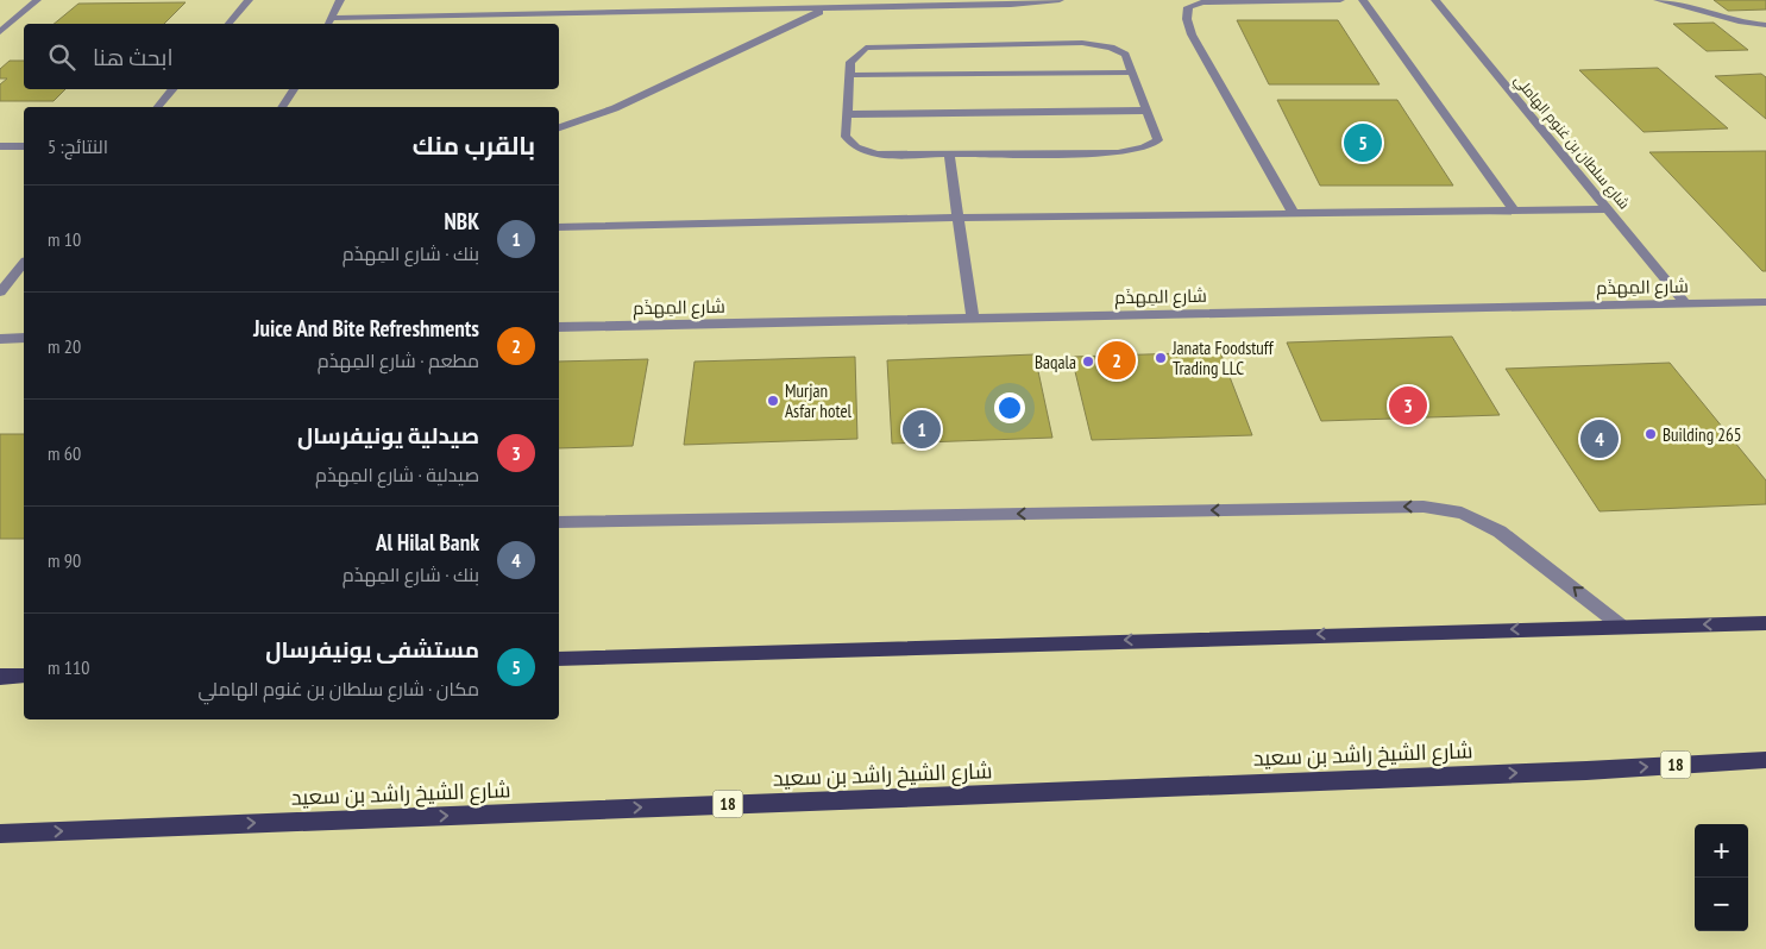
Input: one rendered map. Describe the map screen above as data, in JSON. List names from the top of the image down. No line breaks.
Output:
{"streets":{"main road":["شارع الشيخ راشد بن سعيد","18"],"street":["شارع سلطان بن غنوم الهاملي","شارع المِهذَم"]},"crossings":[["شارع سلطان بن غنوم الهاملي","شارع المِهذَم"]],"one_way":["شارع الشيخ راشد بن سعيد"],"places":["Janata Foodstuff Trading LLC","Baqala","Murjan Asfar hotel","Building 265"],"page":{"search":"ابحث هنا","heading":["بالقرب منك","النتائج: 5"],"pins":["5","2","3","1","4"],"list":[{"mark":"1","name":"NBK","note":"بنك · شارع المِهذَم","value":"10 m"},{"mark":"2","name":"Juice And Bite Refreshments","note":"مطعم · شارع المِهذَم","value":"20 m"},{"mark":"3","name":"صيدلية يونيفرسال","note":"صيدلية · شارع المِهذَم","value":"60 m"},{"mark":"4","name":"Al Hilal Bank","note":"بنك · شارع المِهذَم","value":"90 m"},{"mark":"5","name":"مستشفى يونيفرسال","note":"مكان · شارع سلطان بن غنوم الهاملي","value":"110 m"}],"map_buttons":["+","−"]}}
